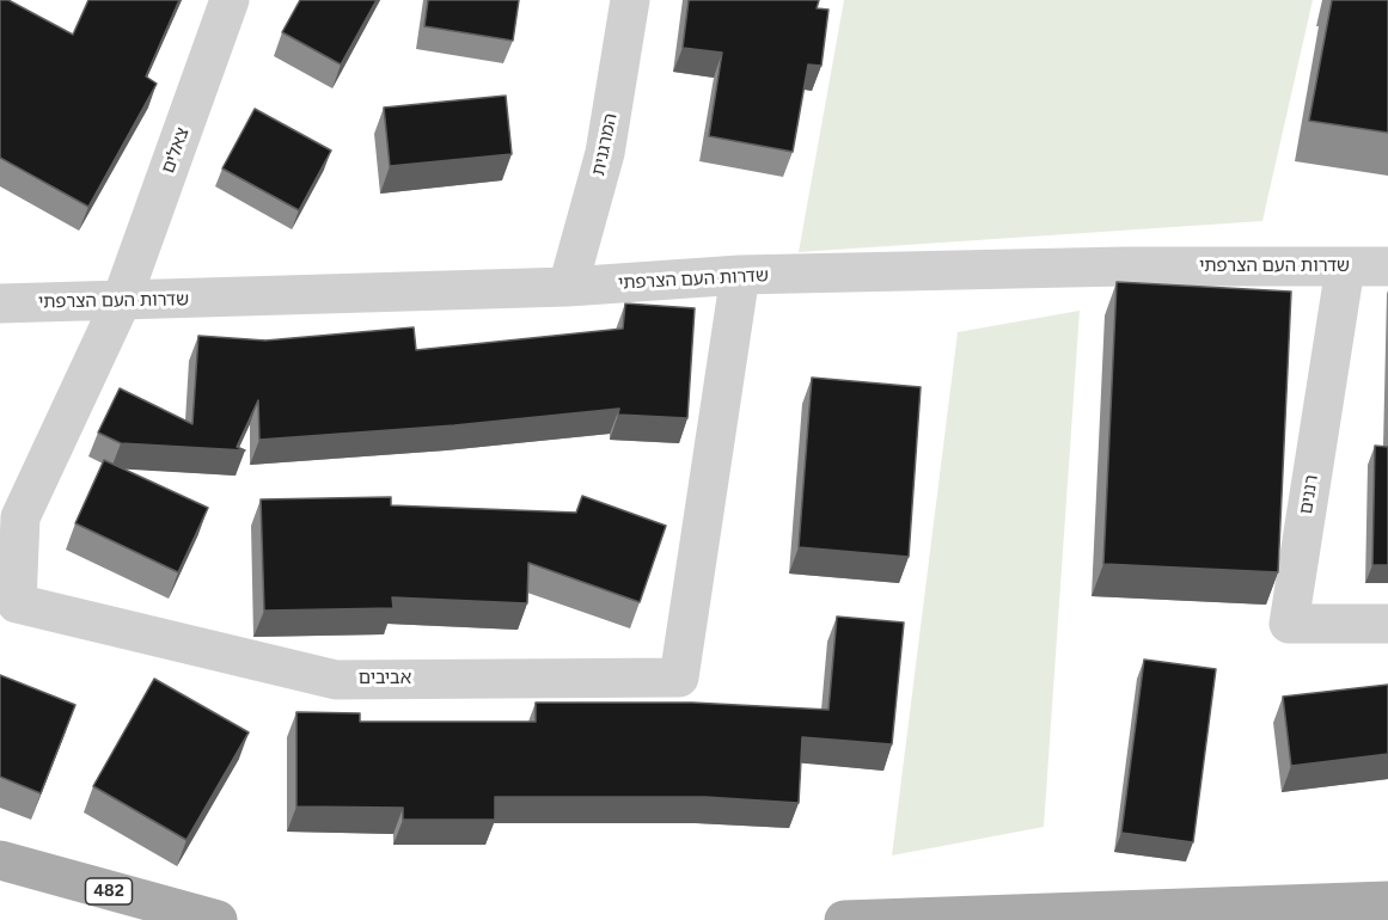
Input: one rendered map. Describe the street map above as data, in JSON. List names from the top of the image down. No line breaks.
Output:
{"streets":{"main road":["482"],"street":["המרגנית","צאלים","שדרות העם הצרפתי","רננים","אביבים"]},"crossings":[["המרגנית","שדרות העם הצרפתי"],["צאלים","שדרות העם הצרפתי"],["צאלים","אביבים"],["שדרות העם הצרפתי","רננים"],["שדרות העם הצרפתי","אביבים"]]}
